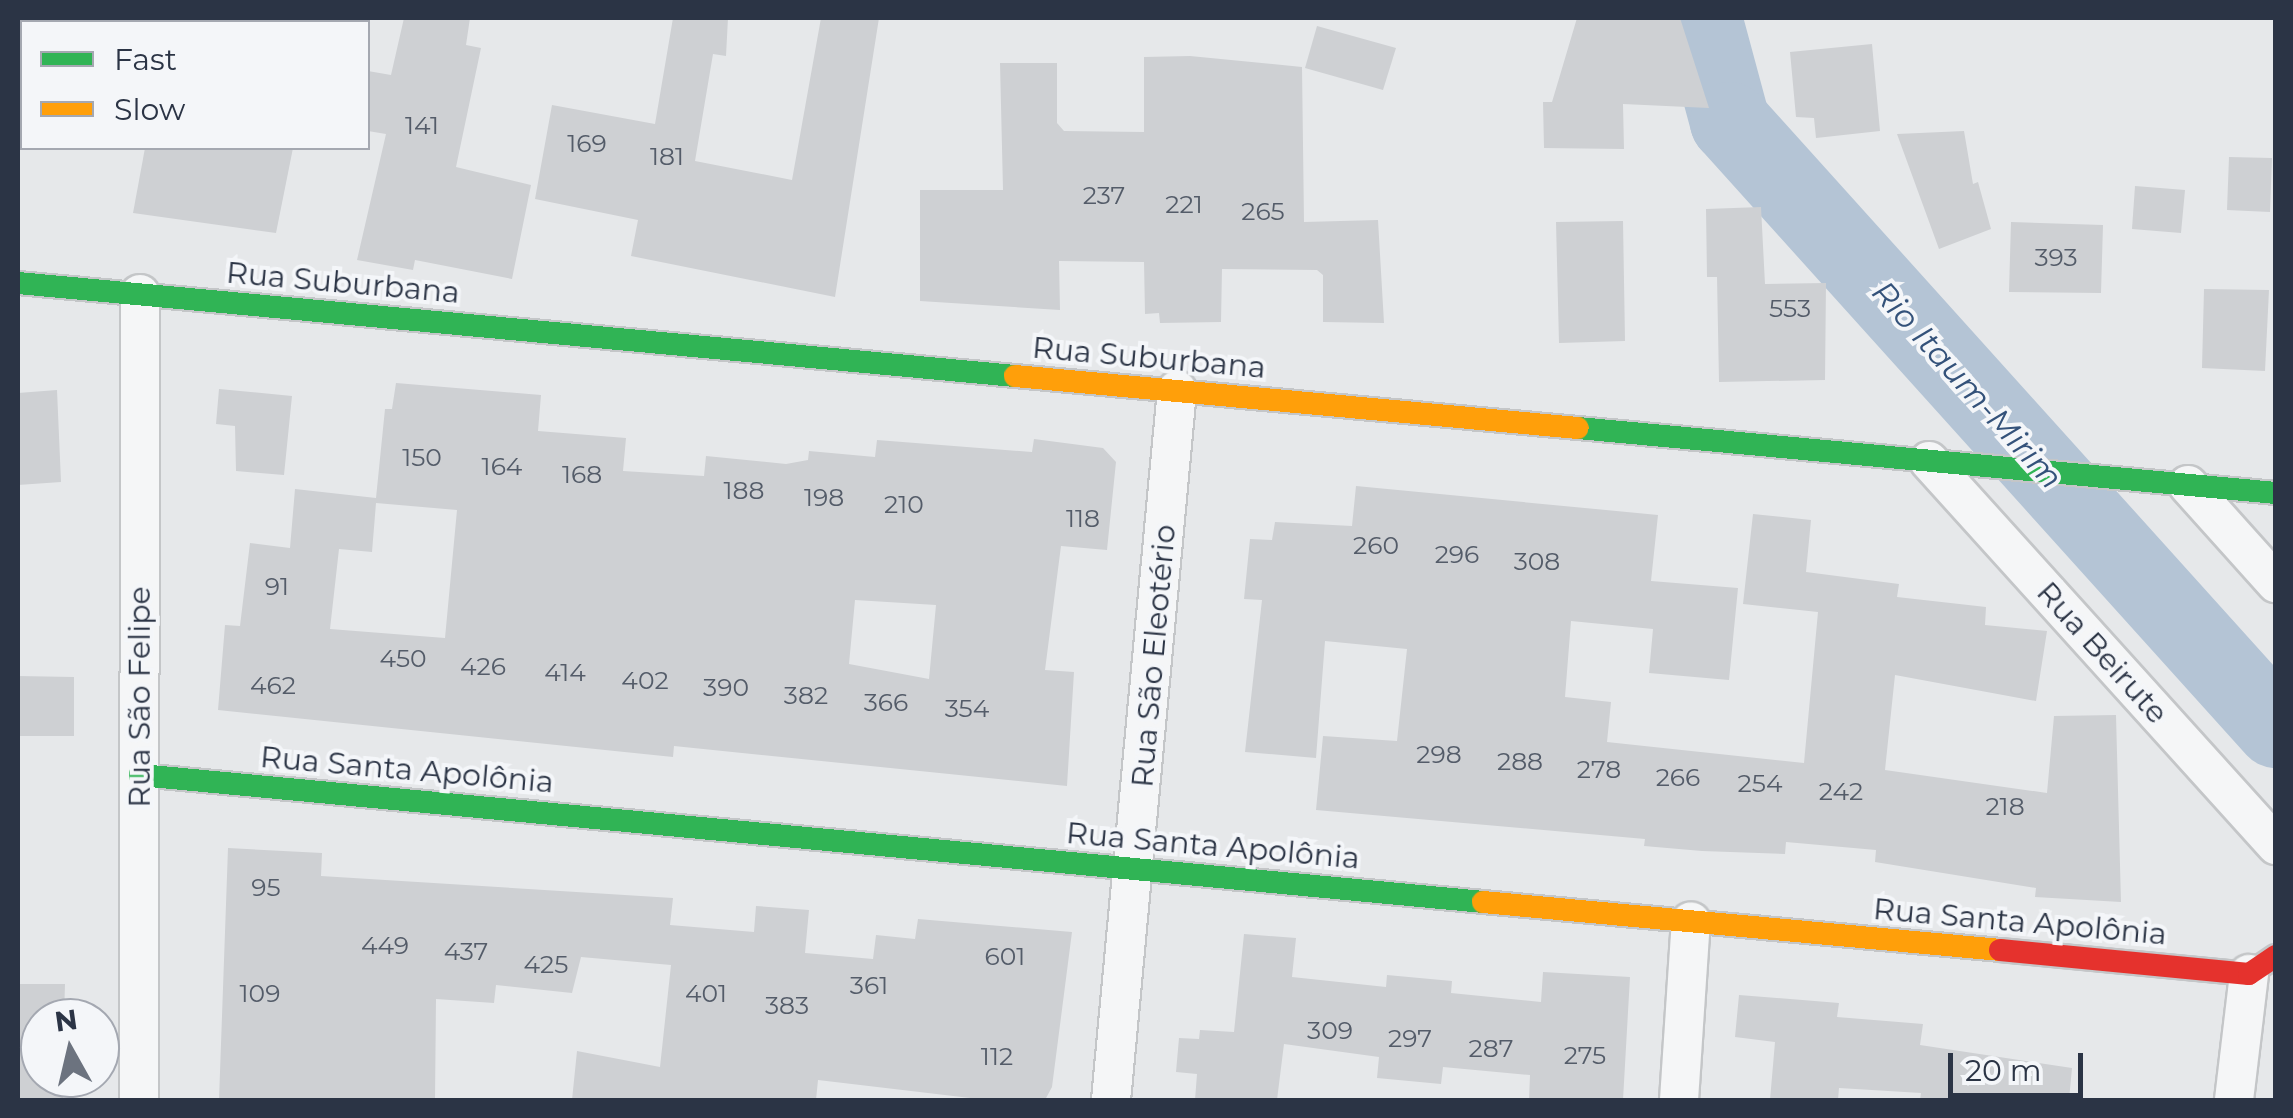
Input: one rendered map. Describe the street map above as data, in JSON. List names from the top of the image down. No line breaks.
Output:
{"streets":{"street":["Rua Suburbana","Rua Beirute","Rua São Eleotério","Rua São Felipe","Rua Santa Apolônia"]},"crossings":[["Rua Suburbana","Rua Beirute"],["Rua Suburbana","Rua São Eleotério"],["Rua Suburbana","Rua São Felipe"],["Rua São Eleotério","Rua Santa Apolônia"],["Rua São Felipe","Rua Santa Apolônia"]],"water":["Rio Itaum-Mirim"],"house_numbers":["141","169","181","237","221","265","393","553","150","164","168","188","198","210","118","260","296","308","91","450","426","414","402","462","390","382","366","354","298","288","278","266","254","242","218","95","449","437","601","425","361","109","401","383","309","297","287","275","112"],"legend":["Fast","Slow"],"scale_bar":"20 m","north":"top"}
